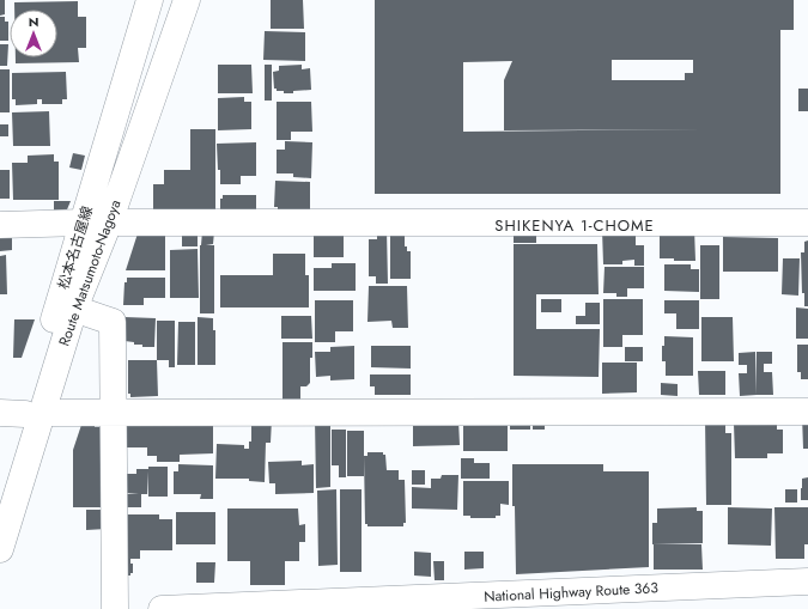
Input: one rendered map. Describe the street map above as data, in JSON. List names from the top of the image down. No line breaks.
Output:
{"streets":{"main road":["松本名古屋線","Route Matsumoto-Nagoya","National Highway Route 363"]},"crossings":[["松本名古屋線","Route Matsumoto-Nagoya"]],"districts":["SHIKENYA 1-CHOME"],"north":"top"}
